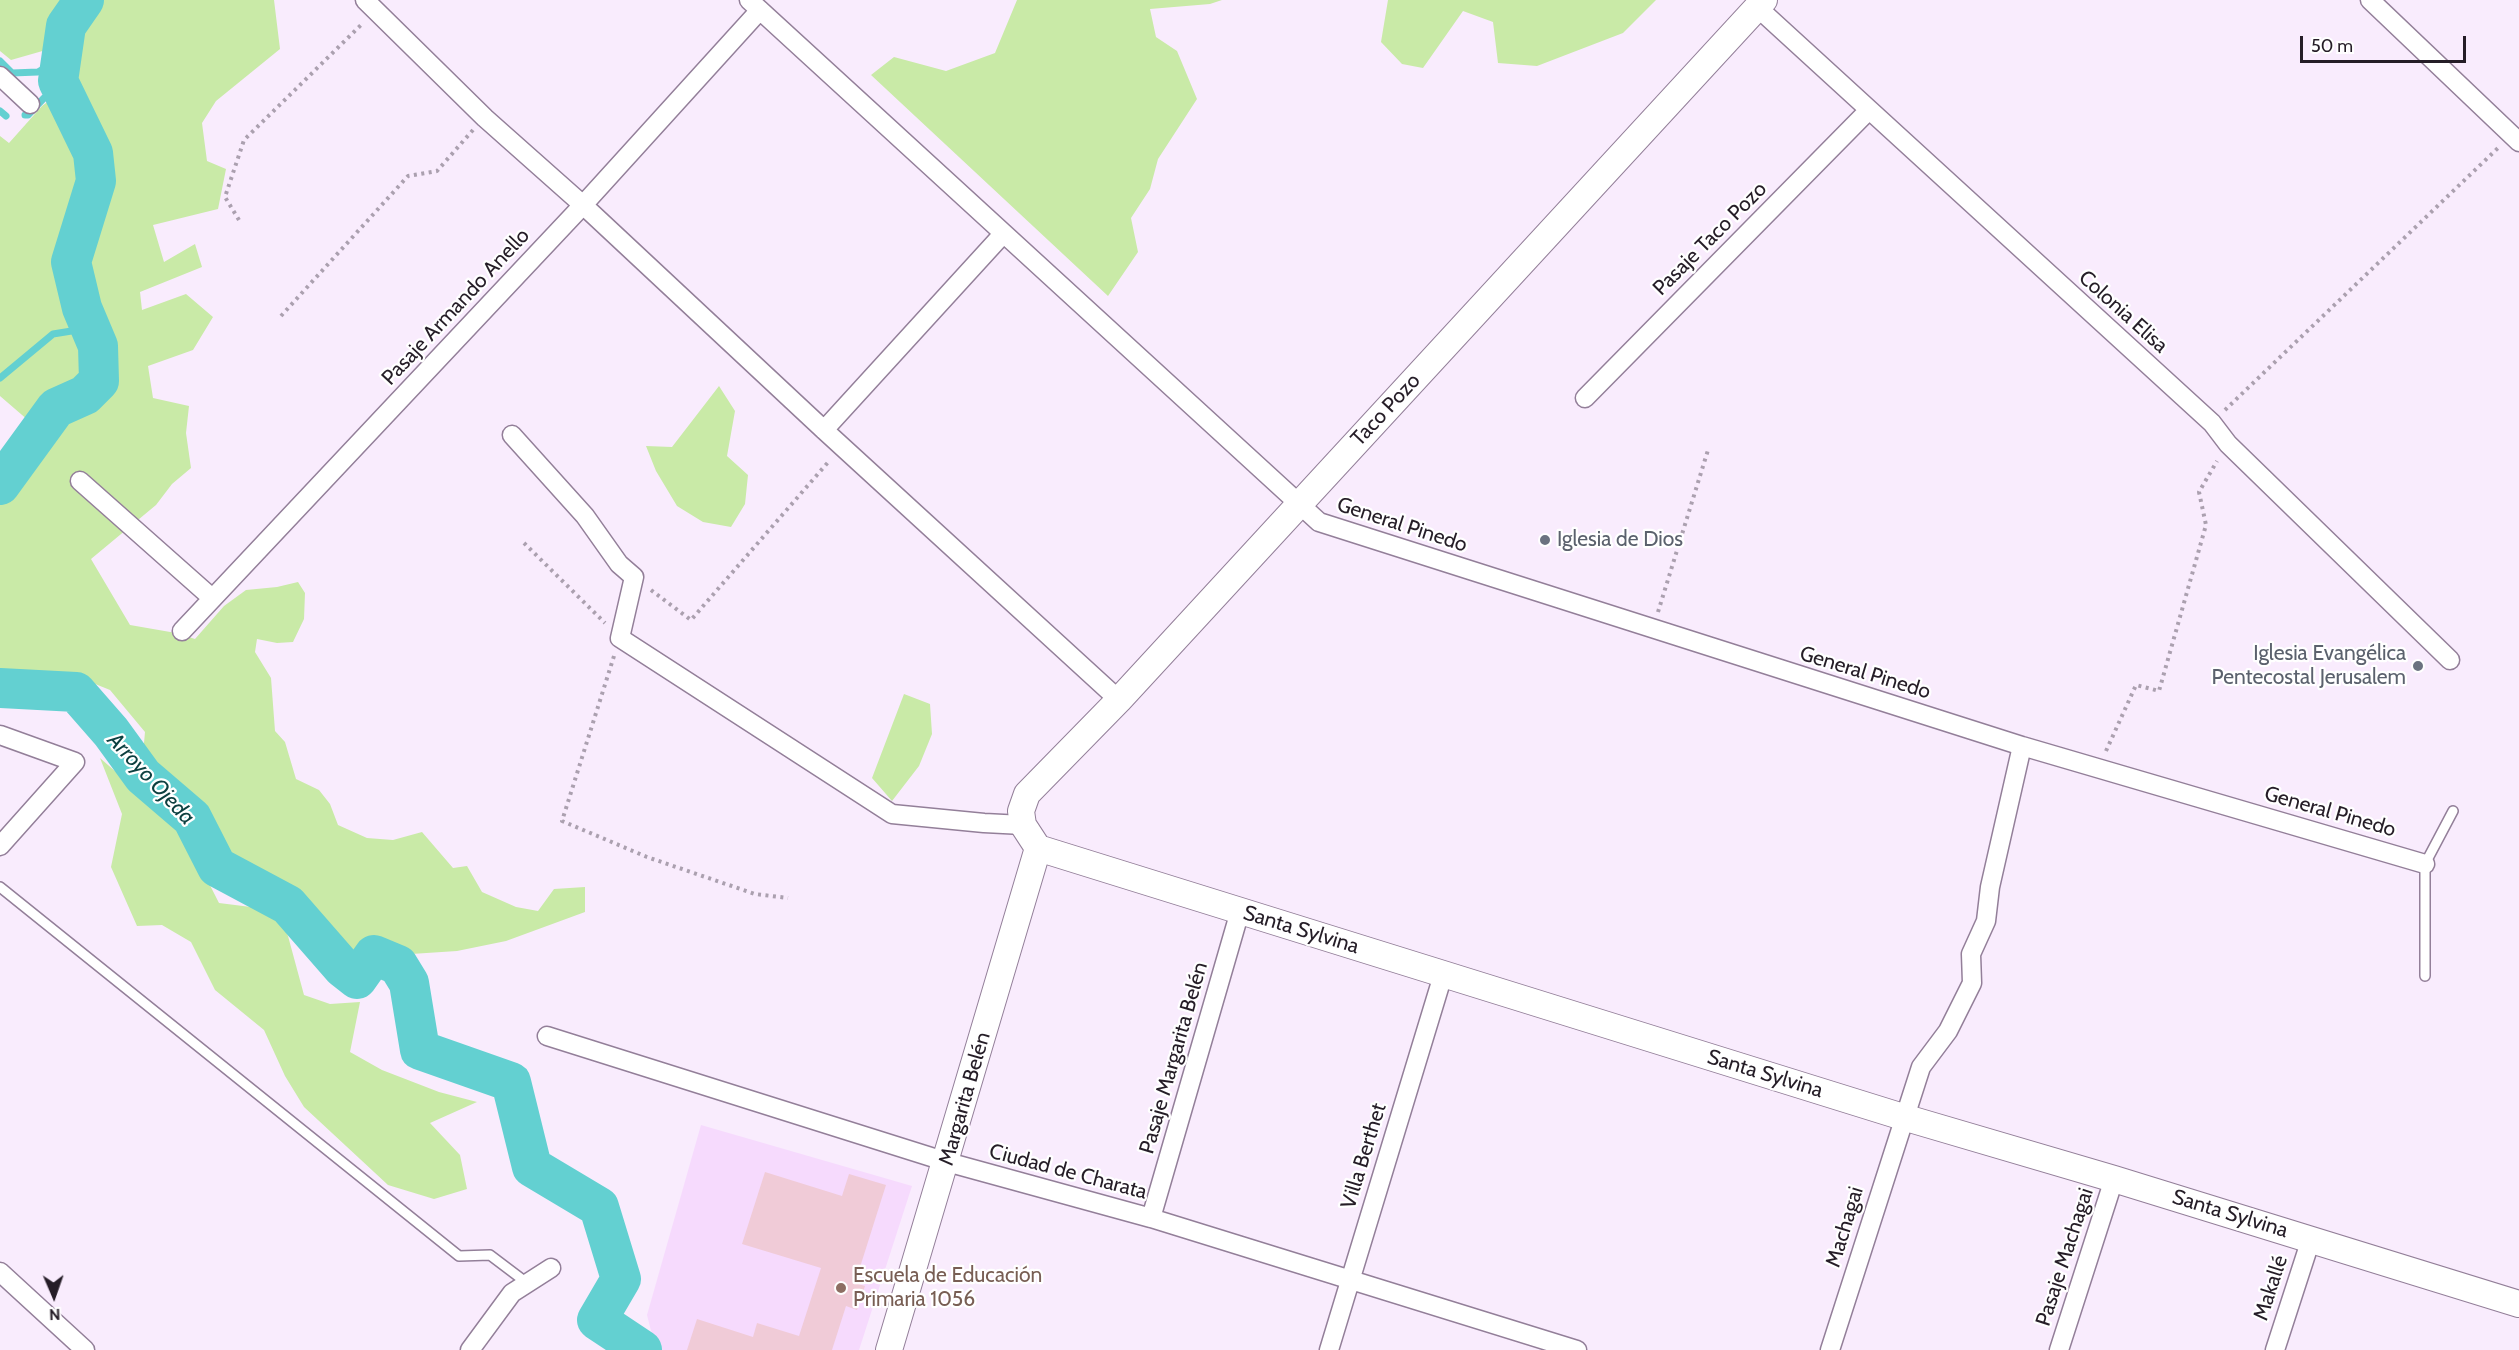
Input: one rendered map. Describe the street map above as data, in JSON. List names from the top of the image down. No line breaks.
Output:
{"streets":{"street":["Pasaje Taco Pozo","Pasaje Armando Anello","Colonia Elisa","Taco Pozo","General Pinedo","Santa Sylvina","Pasaje Margarita Belén","Margarita Belén","Villa Berthet","Ciudad de Charata","Machagai","Pasaje Machagai","Makallé"]},"crossings":[["Pasaje Taco Pozo","Colonia Elisa"],["Pasaje Armando Anello","General Pinedo"],["Colonia Elisa","Taco Pozo"],["Taco Pozo","General Pinedo"],["General Pinedo","Machagai"],["Santa Sylvina","Pasaje Margarita Belén"],["Santa Sylvina","Margarita Belén"],["Santa Sylvina","Villa Berthet"],["Santa Sylvina","Machagai"],["Santa Sylvina","Pasaje Machagai"],["Santa Sylvina","Makallé"],["Pasaje Margarita Belén","Ciudad de Charata"],["Margarita Belén","Ciudad de Charata"],["Villa Berthet","Ciudad de Charata"]],"water":["Arroyo Ojeda"],"places":["Iglesia de Dios","Iglesia Evangélica Pentecostal Jerusalem","Escuela de Educación Primaria 1056"],"scale_bar":"50 m","north":"bottom"}
